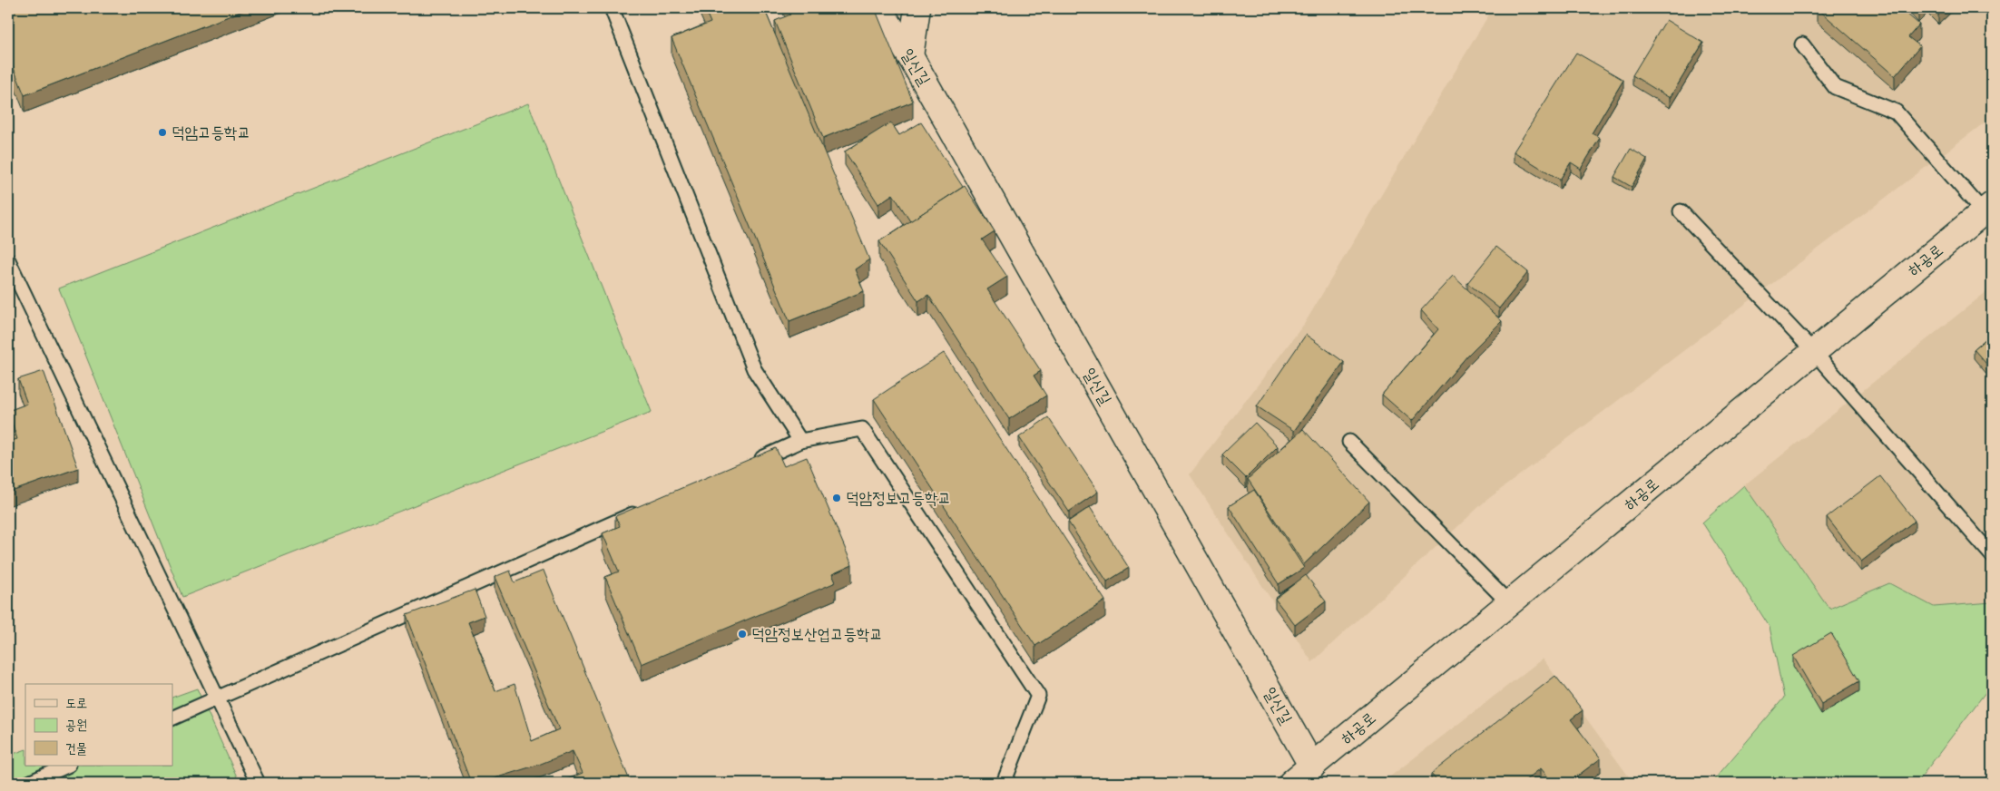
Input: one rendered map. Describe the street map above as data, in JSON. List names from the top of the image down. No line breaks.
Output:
{"streets":{"street":["일신길","하공로"]},"crossings":[["일신길","하공로"]],"places":["덕암고등학교","덕암정보고등학교","덕암정보산업고등학교"],"legend":["도로","공원","건물"]}
